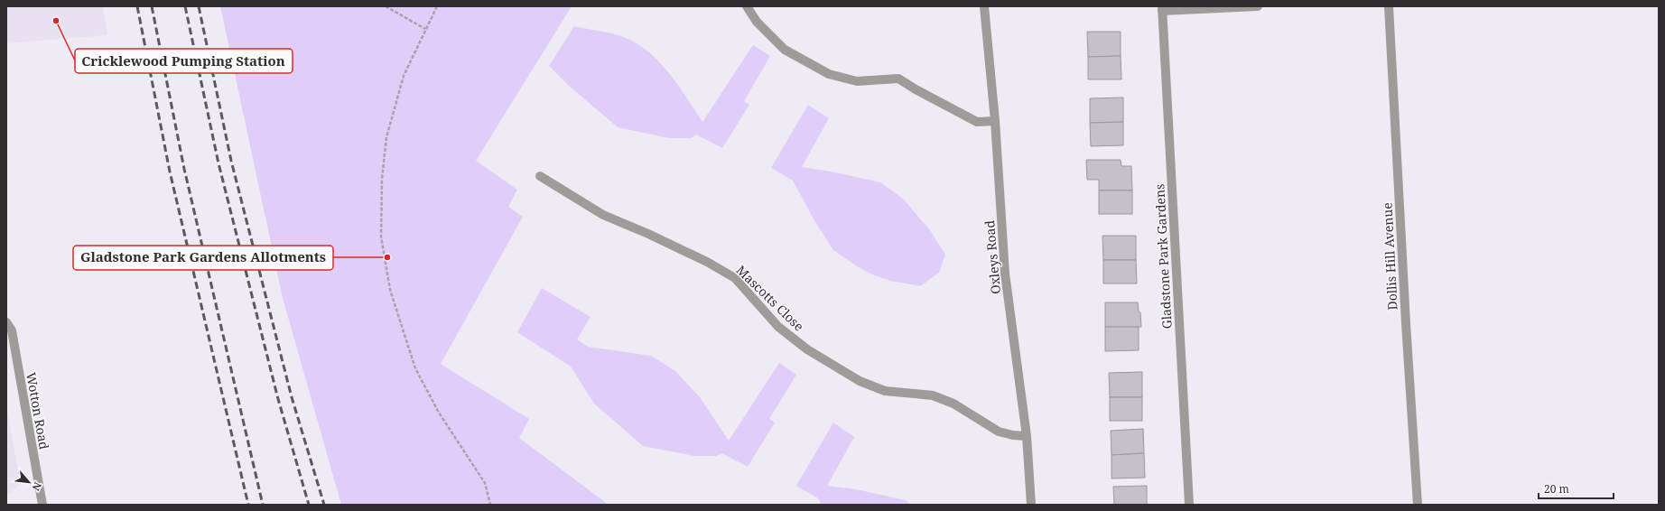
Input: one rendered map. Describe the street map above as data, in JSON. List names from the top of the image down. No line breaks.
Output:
{"streets":{"street":["Gladstone Park Gardens","Dollis Hill Avenue","Oxleys Road","Mascotts Close","Wotton Road"]},"crossings":[["Oxleys Road","Mascotts Close"]],"places":["Cricklewood Pumping Station","Gladstone Park Gardens Allotments"],"scale_bar":"20 m","north":"bottom right"}
